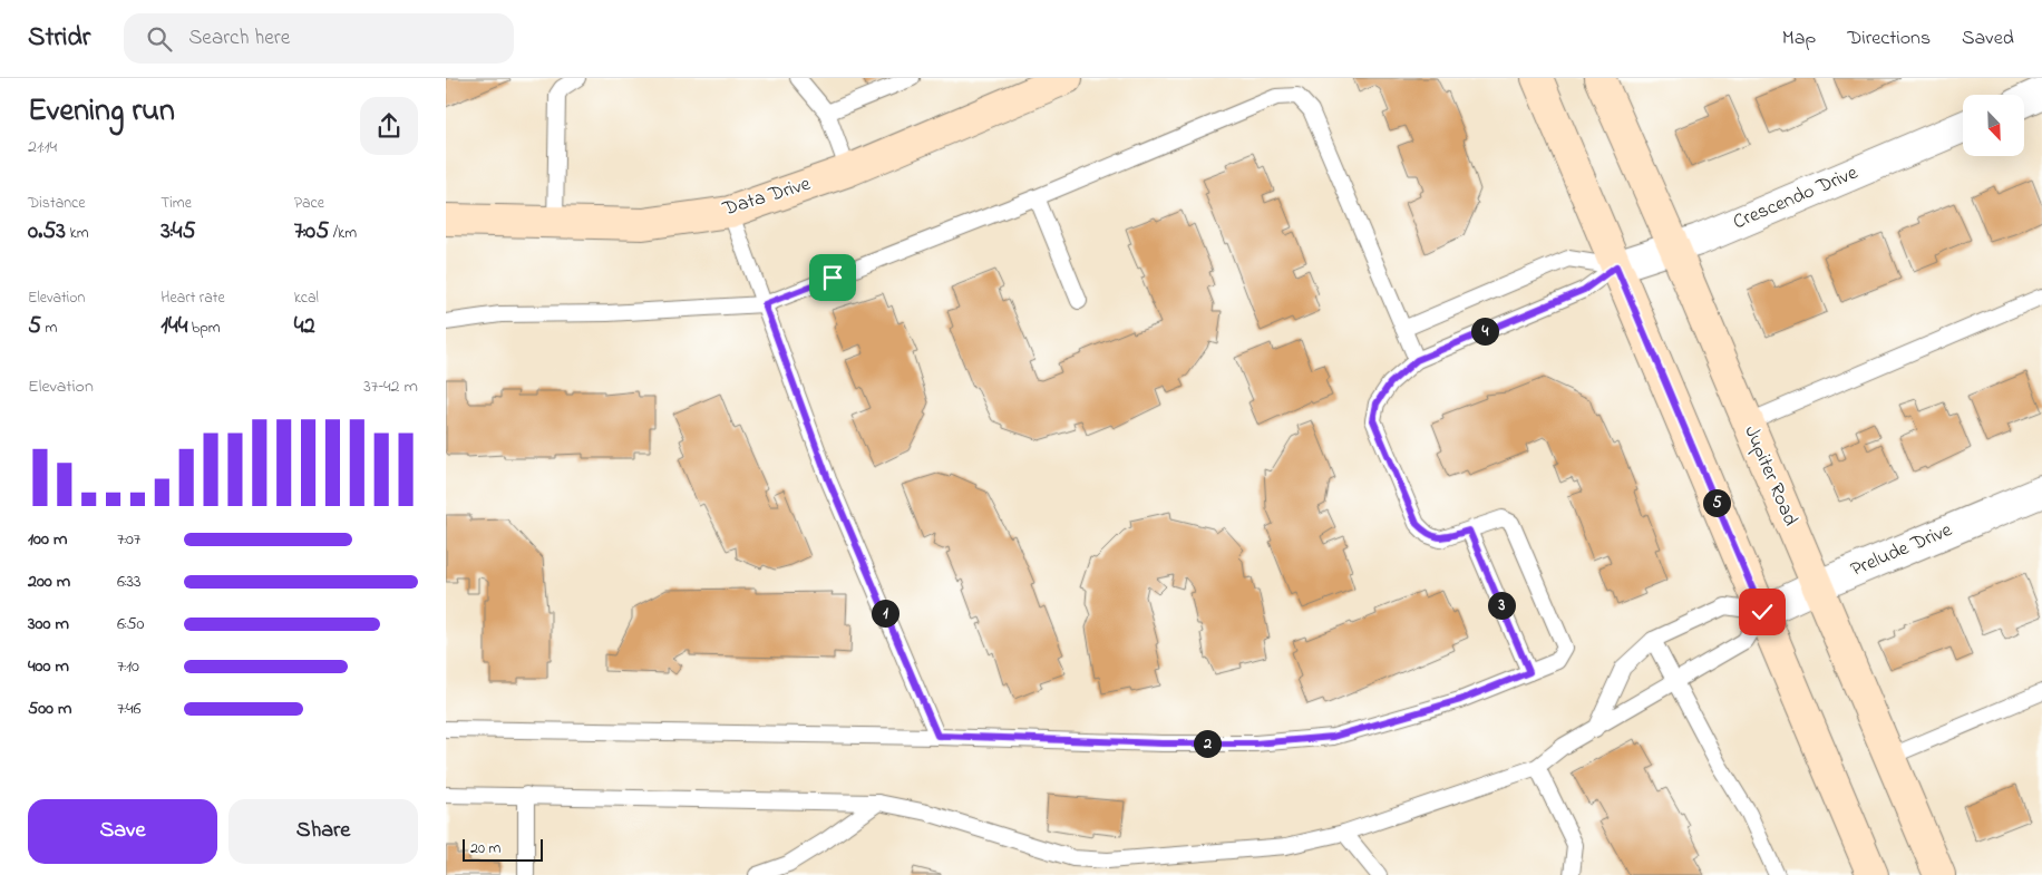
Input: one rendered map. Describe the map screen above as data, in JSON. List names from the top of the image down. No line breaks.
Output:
{"streets":{"main road":["Data Drive","Jupiter Road"],"street":["Crescendo Drive","Prelude Drive"]},"crossings":[["Crescendo Drive","Jupiter Road"],["Jupiter Road","Prelude Drive"]],"scale_bar":"20 m","north":"bottom right","page":{"header":"Stridr","search":"Search here","nav":["Map","Directions","Saved"],"heading":["Evening run","21:14"],"stats":[["Distance","0.53 km"],["Time","3:45"],["Pace","7:05 /km"],["Elevation","5 m"],["Heart rate","144 bpm"],["kcal","42"]],"pins":["4","5","3","1","2"],"chart":["Elevation","37–42 m"],"list":[{"name":"100 m","note":"7:07"},{"name":"200 m","note":"6:33"},{"name":"300 m","note":"6:50"},{"name":"400 m","note":"7:10"},{"name":"500 m","note":"7:46"}],"buttons":["Save","Share"],"scale":"20 m"}}
